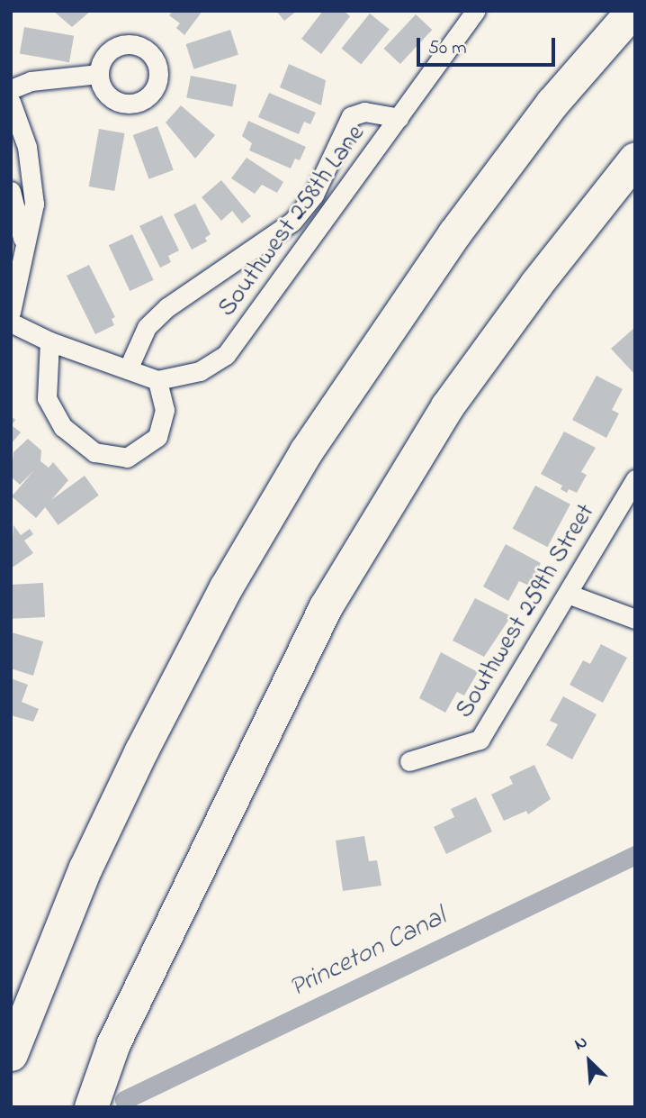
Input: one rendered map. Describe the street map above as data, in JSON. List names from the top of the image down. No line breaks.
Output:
{"streets":{"street":["Southwest 258th Lane","Southwest 259th Street"]},"water":["Princeton Canal"],"scale_bar":"50 m","north":"top left"}
